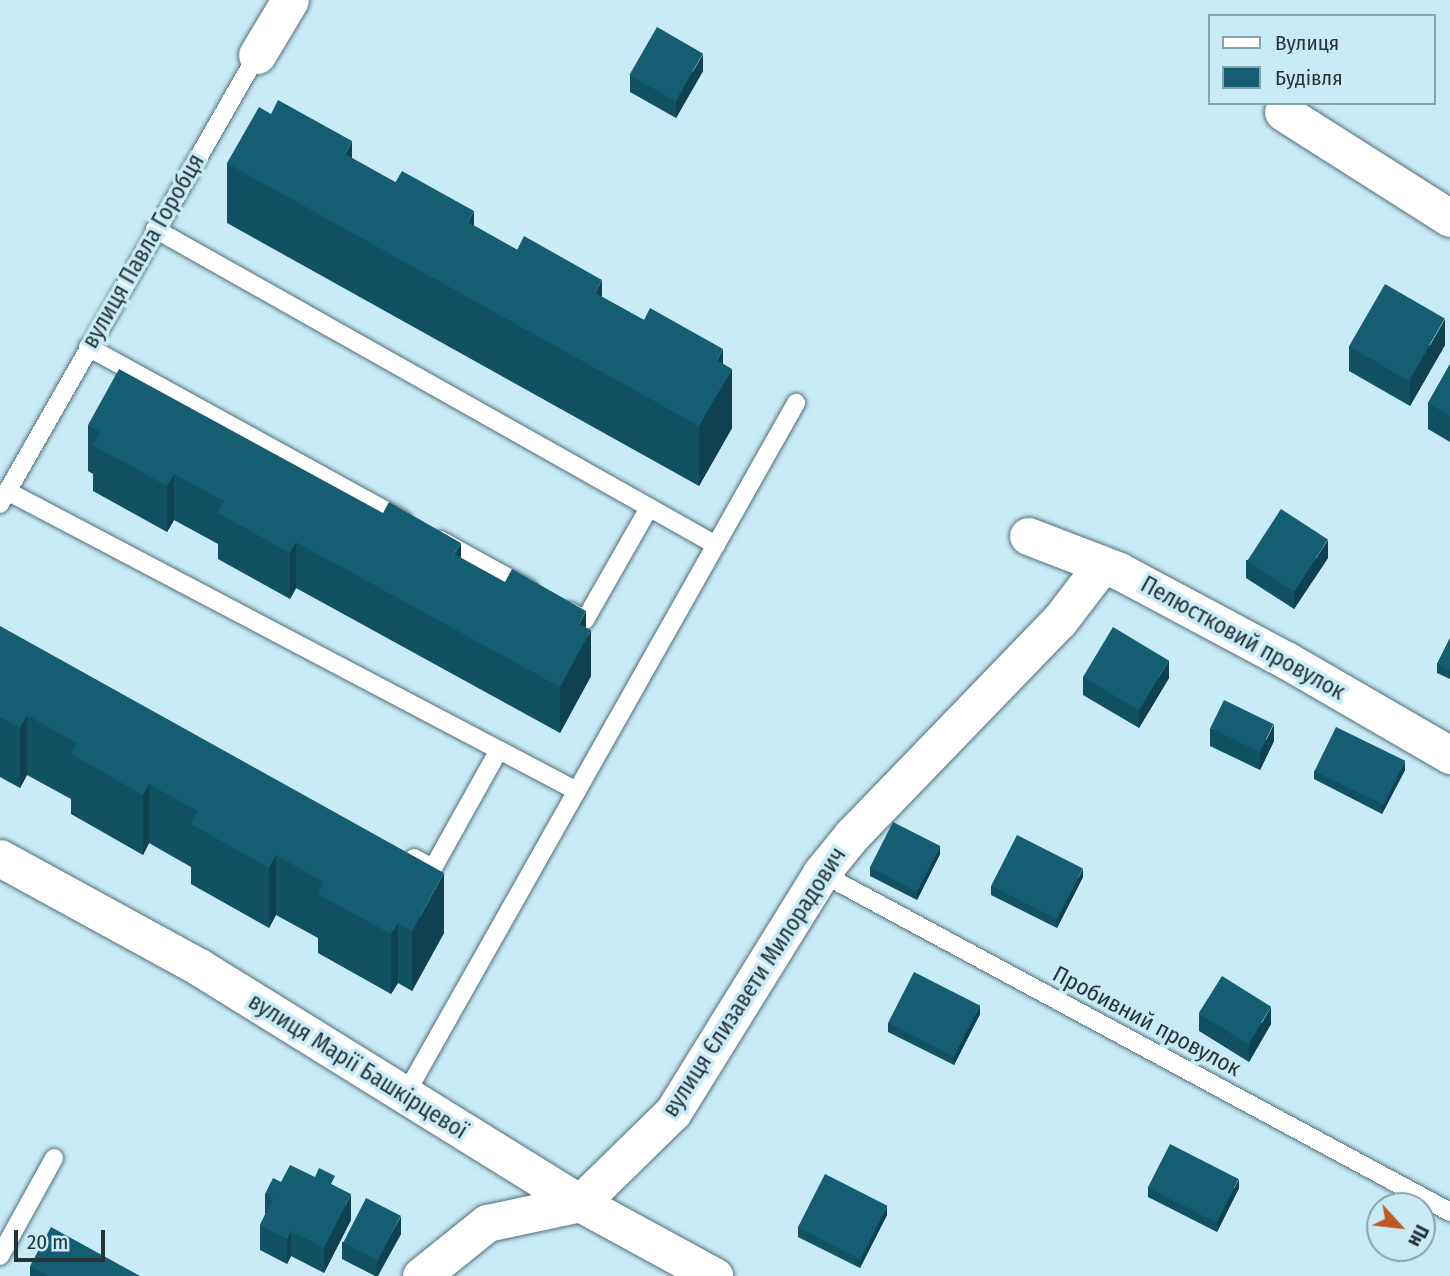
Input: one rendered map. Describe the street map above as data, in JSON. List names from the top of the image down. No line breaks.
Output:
{"streets":{"street":["вулиця Павла Горобця","Пелюстковий провулок","вулиця Єлизавети Милорадович","вулиця Марії Башкірцевої"],"lane":["Пробивний провулок"]},"crossings":[["Пелюстковий провулок","вулиця Єлизавети Милорадович"],["вулиця Єлизавети Милорадович","Пробивний провулок"],["вулиця Єлизавети Милорадович","вулиця Марії Башкірцевої"]],"legend":["Вулиця","Будівля"],"scale_bar":"20 m","north":"bottom right"}
